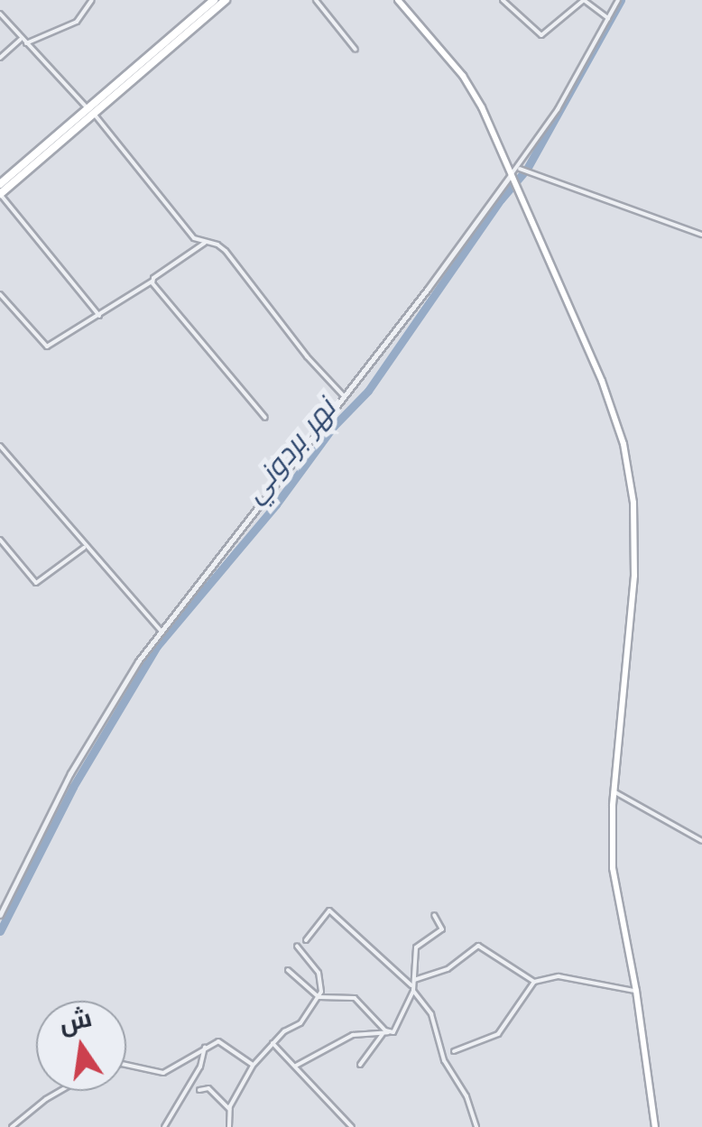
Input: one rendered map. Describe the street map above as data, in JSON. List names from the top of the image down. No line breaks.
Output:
{"water":["نهر بردوني"],"north":"top"}
